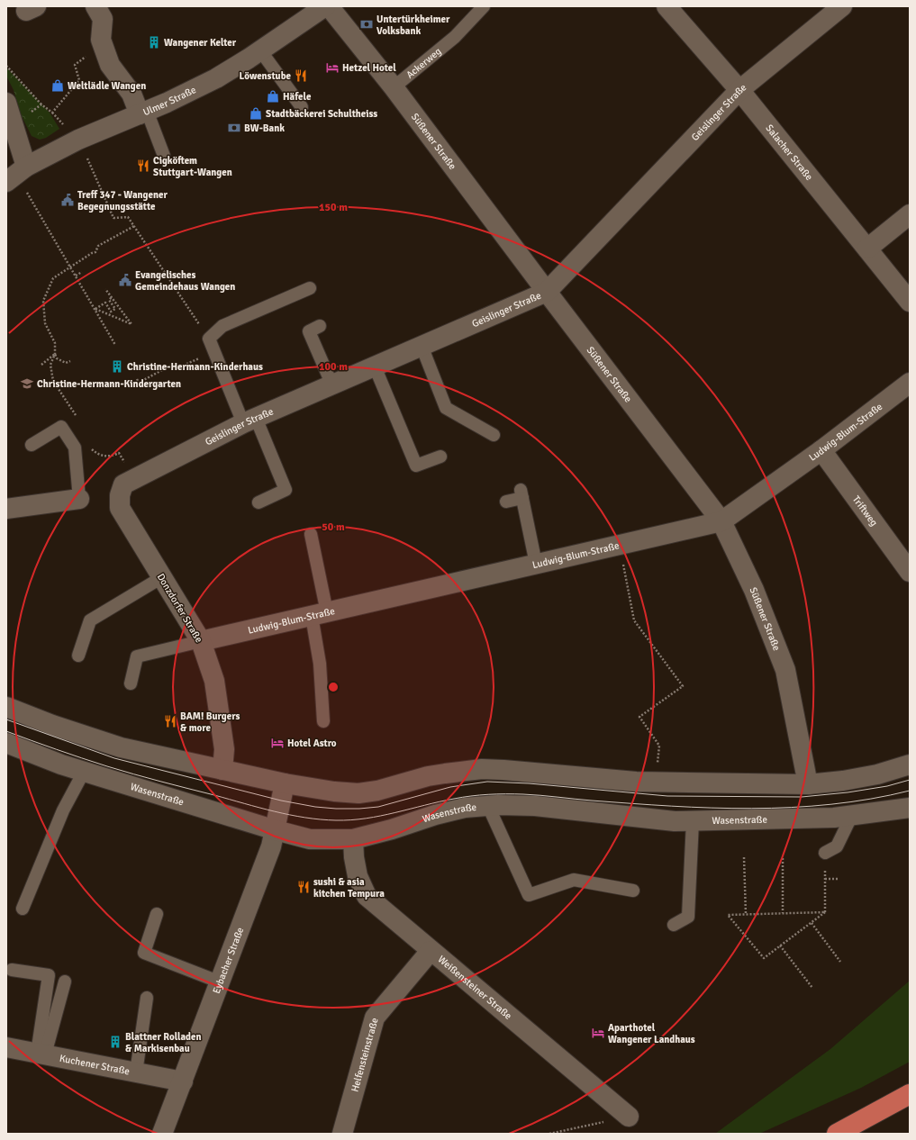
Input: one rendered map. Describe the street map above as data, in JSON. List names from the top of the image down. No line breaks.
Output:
{"streets":{"street":["Ulmer Straße","Geislinger Straße","Süßener Straße","Salacher Straße","Ludwig-Blum-Straße","Triftweg","Donzdorfer Straße","Wasenstraße","Eybacher Straße","Weißensteiner Straße","Helfensteinstraße","Kuchener Straße"],"lane":["Ackerweg"]},"crossings":[["Ackerweg","Süßener Straße"],["Geislinger Straße","Süßener Straße"],["Geislinger Straße","Salacher Straße"],["Geislinger Straße","Donzdorfer Straße"],["Süßener Straße","Ludwig-Blum-Straße"],["Ludwig-Blum-Straße","Triftweg"],["Ludwig-Blum-Straße","Donzdorfer Straße"],["Wasenstraße","Eybacher Straße"],["Wasenstraße","Weißensteiner Straße"],["Eybacher Straße","Kuchener Straße"],["Weißensteiner Straße","Helfensteinstraße"]],"places":{"bank":["Untertürkheimer Volksbank","BW-Bank"],"building":["Wangener Kelter","Christine-Hermann-Kinderhaus","Blattner Rolladen & Markisenbau"],"hotel":["Hetzel Hotel","Hotel Astro","Aparthotel Wangener Landhaus"],"restaurant":["Löwenstube","Cigköftem Stuttgart-Wangen","BAM! Burgers & more","sushi & asia kitchen Tempura"],"shop":["Weltlädle Wangen","Häfele","Stadtbäckerei Schultheiss"],"public building":["Treff 347 - Wangener Begegnungsstätte","Evangelisches Gemeindehaus Wangen"],"school or university":["Christine-Hermann-Kindergarten"]},"rings":["150 m","100 m","50 m"]}
